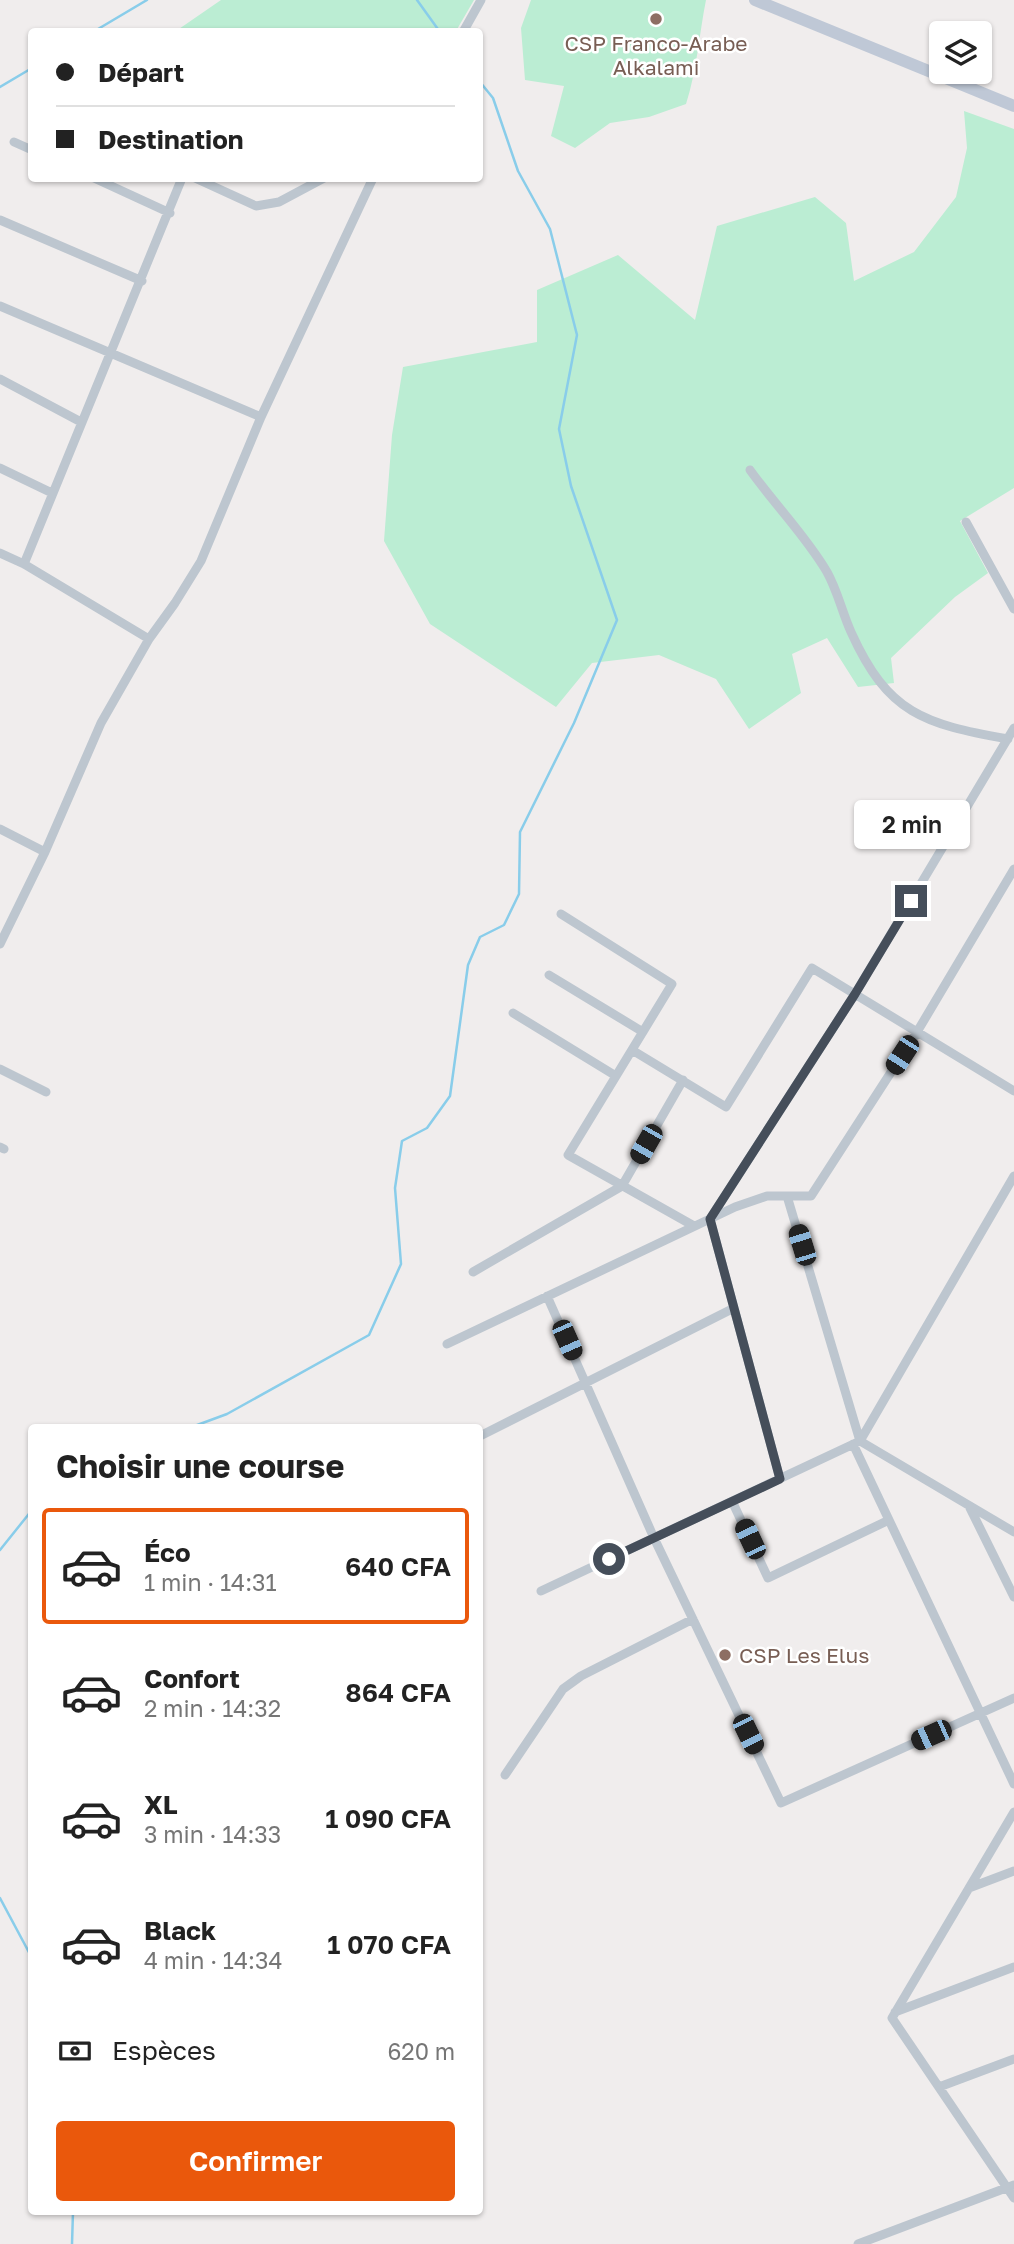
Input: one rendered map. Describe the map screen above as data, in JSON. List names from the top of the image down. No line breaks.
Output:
{"places":["CSP Franco-Arabe Alkalami","CSP Les Elus"],"page":{"banner":["Départ","Destination"],"bubble":"2 min","heading":"Choisir une course","list":[{"name":"Éco","note":"1 min · 14:31","value":"640 CFA"},{"name":"Confort","note":"2 min · 14:32","value":"864 CFA"},{"name":"XL","note":"3 min · 14:33","value":"1 090 CFA"},{"name":"Black","note":"4 min · 14:34","value":"1 070 CFA"}],"pay":["Espèces","620 m"],"buttons":"Confirmer"}}
